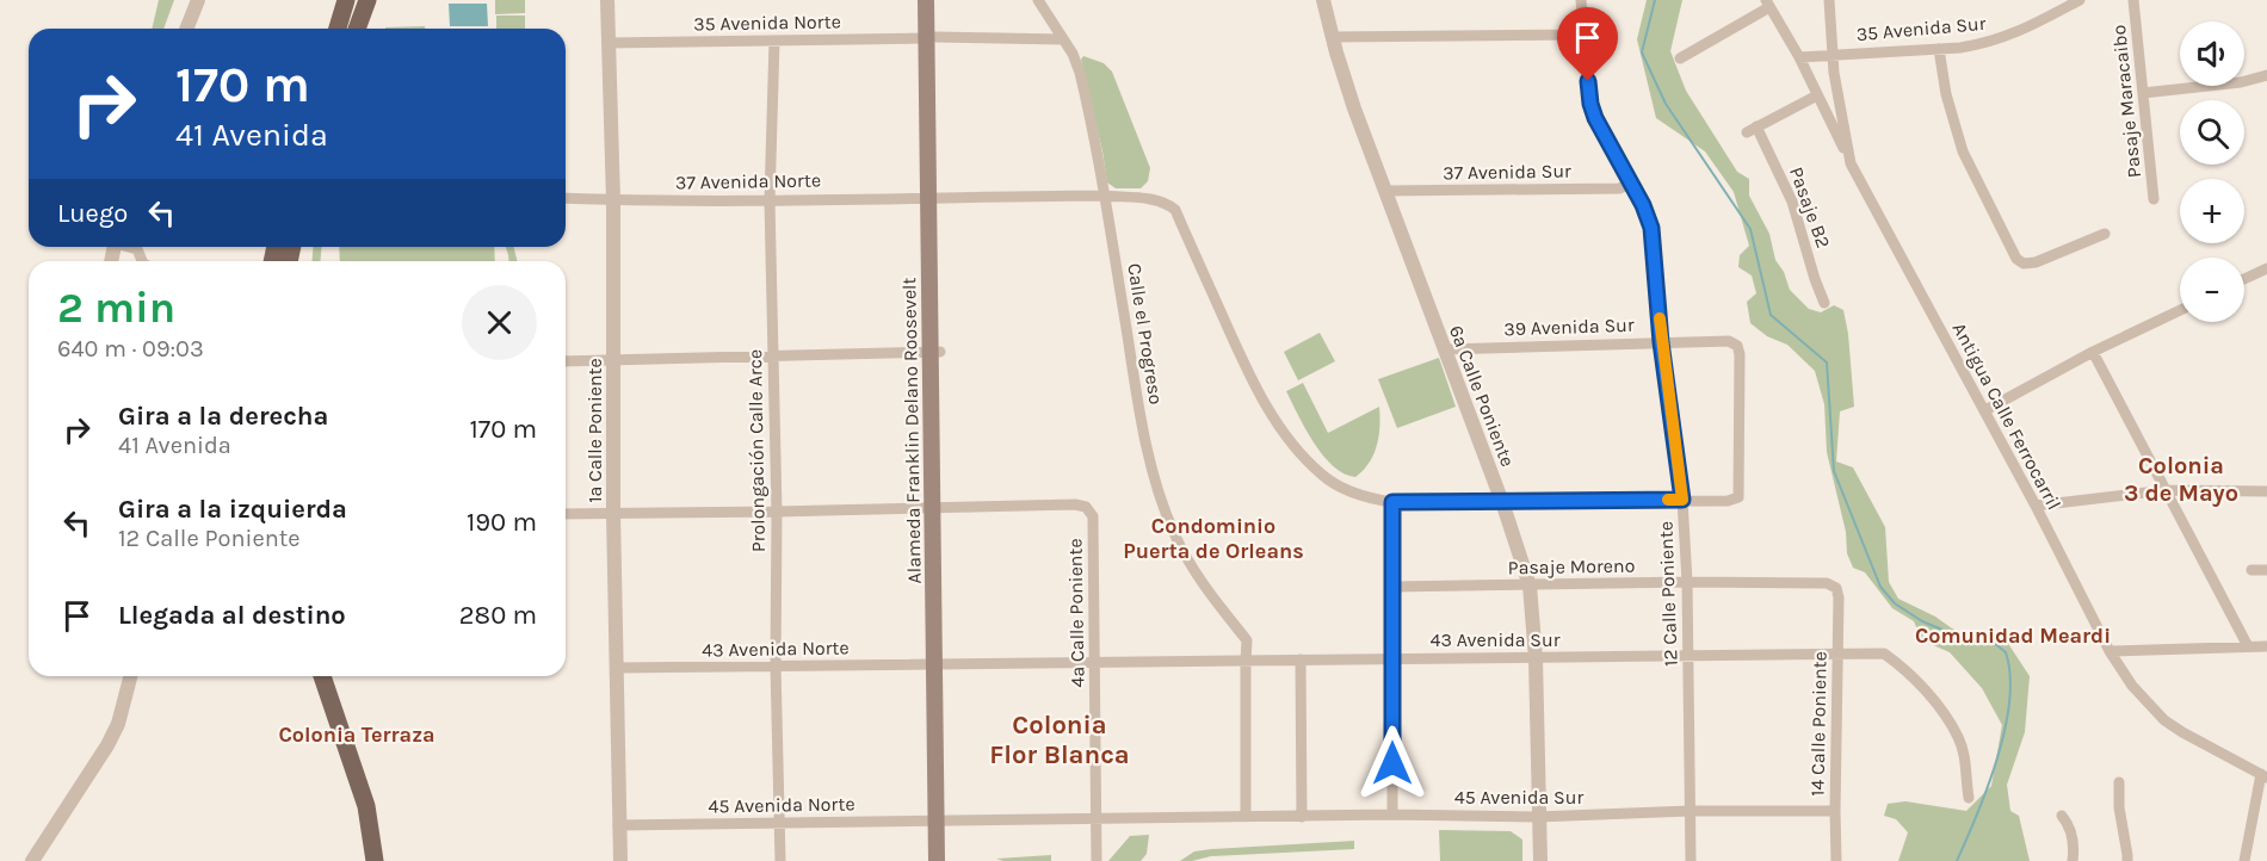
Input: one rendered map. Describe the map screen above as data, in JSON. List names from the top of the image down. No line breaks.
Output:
{"streets":{"main road":["Alameda Franklin Delano Roosevelt"],"street":["35 Avenida Norte","35 Avenida Sur","Pasaje Maracaibo","37 Avenida Sur","37 Avenida Norte","Pasaje B2","39 Avenida Sur","Calle el Progreso","6a Calle Poniente","Antigua Calle Ferrocarril","1a Calle Poniente","Prolongación Calle Arce","Pasaje Moreno","12 Calle Poniente","4a Calle Poniente","43 Avenida Sur","43 Avenida Norte","14 Calle Poniente","45 Avenida Sur","45 Avenida Norte"]},"crossings":[["35 Avenida Norte","1a Calle Poniente"],["35 Avenida Norte","Alameda Franklin Delano Roosevelt"],["35 Avenida Norte","Prolongación Calle Arce"],["35 Avenida Sur","Antigua Calle Ferrocarril"],["37 Avenida Sur","6a Calle Poniente"],["37 Avenida Sur","12 Calle Poniente"],["37 Avenida Norte","1a Calle Poniente"],["37 Avenida Norte","Alameda Franklin Delano Roosevelt"],["37 Avenida Norte","Prolongación Calle Arce"],["39 Avenida Sur","6a Calle Poniente"],["39 Avenida Sur","12 Calle Poniente"],["Calle el Progreso","43 Avenida Sur"],["6a Calle Poniente","Pasaje Moreno"],["6a Calle Poniente","43 Avenida Sur"],["6a Calle Poniente","45 Avenida Sur"],["1a Calle Poniente","43 Avenida Norte"],["1a Calle Poniente","45 Avenida Norte"],["Alameda Franklin Delano Roosevelt","4a Calle Poniente"],["Alameda Franklin Delano Roosevelt","43 Avenida Sur"],["Alameda Franklin Delano Roosevelt","43 Avenida Norte"],["Alameda Franklin Delano Roosevelt","45 Avenida Sur"],["Alameda Franklin Delano Roosevelt","45 Avenida Norte"],["Prolongación Calle Arce","43 Avenida Norte"],["Prolongación Calle Arce","45 Avenida Norte"],["Pasaje Moreno","12 Calle Poniente"],["Pasaje Moreno","14 Calle Poniente"],["12 Calle Poniente","43 Avenida Sur"],["12 Calle Poniente","45 Avenida Sur"],["4a Calle Poniente","43 Avenida Sur"],["4a Calle Poniente","45 Avenida Sur"],["43 Avenida Sur","43 Avenida Norte"],["43 Avenida Sur","14 Calle Poniente"],["14 Calle Poniente","45 Avenida Sur"],["45 Avenida Sur","45 Avenida Norte"]],"districts":["Colonia 3 de Mayo","Condominio Puerta de Orleans","Comunidad Meardi","Colonia Flor Blanca","Colonia Terraza"],"page":{"map_buttons":["+","−"],"turn":["170 m","41 Avenida"],"then":"Luego","heading":["2 min","640 m · 09:03"],"list":[{"name":"Gira a la derecha","note":"41 Avenida","value":"170 m"},{"name":"Gira a la izquierda","note":"12 Calle Poniente","value":"190 m"},{"name":"Llegada al destino","value":"280 m"}]}}
